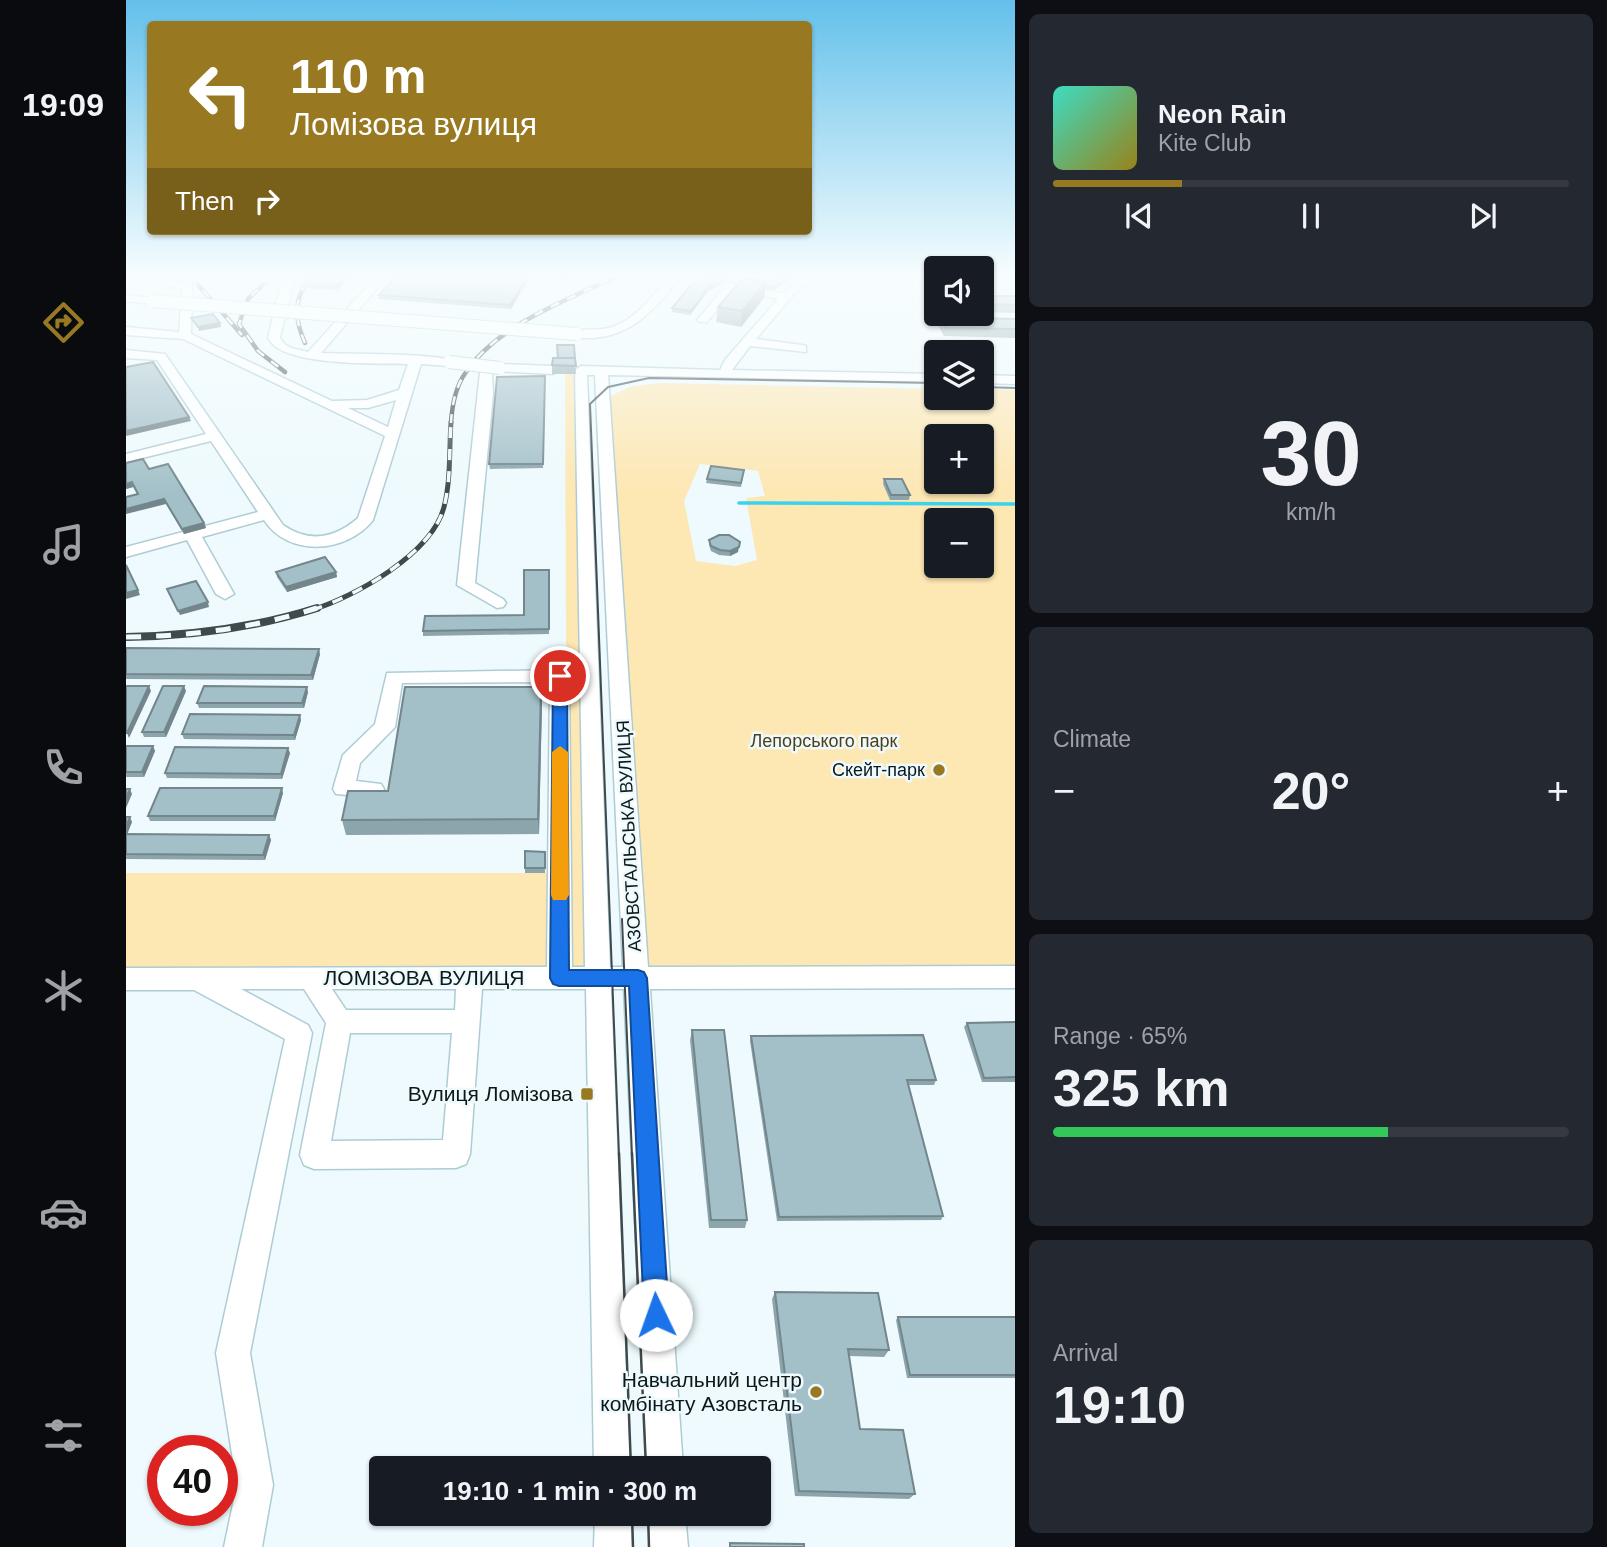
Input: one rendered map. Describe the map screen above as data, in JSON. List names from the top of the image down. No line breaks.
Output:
{"streets":{"street":["АЗОВСТАЛЬСЬКА ВУЛИЦЯ","ЛОМІЗОВА ВУЛИЦЯ"]},"crossings":[["АЗОВСТАЛЬСЬКА ВУЛИЦЯ","ЛОМІЗОВА ВУЛИЦЯ"]],"parks":["Лепорського парк"],"places":{"other":["Скейт-парк","Навчальний центр комбінату Азовсталь"],"transit":["Вулиця Ломізова"]},"page":{"tabs":"19:09","turn":["110 m","Ломізова вулиця"],"song":["Neon Rain","Kite Club"],"then":"Then","map_buttons":["+","−"],"tile":[["30","km/h"],"Climate",["Range · 65%","325 km"],["Arrival","19:10"]],"heat":["−","20°","+"],"limit":"40","trip":"19:10 · 1 min · 300 m"}}
